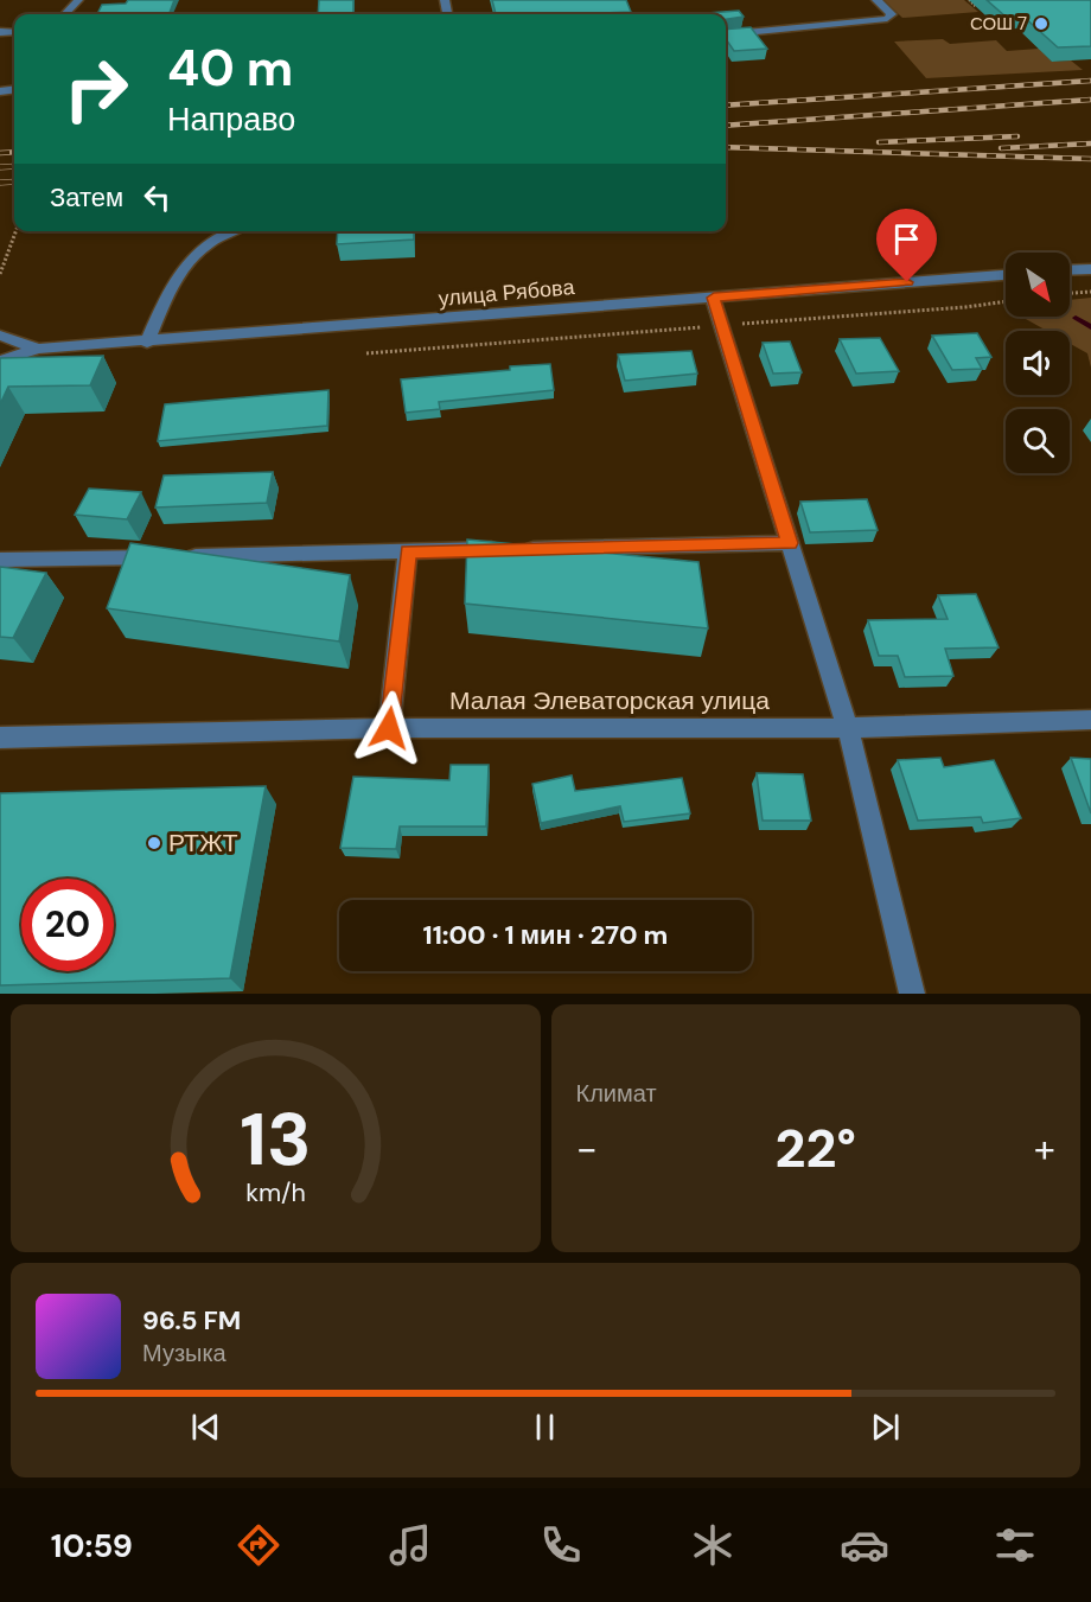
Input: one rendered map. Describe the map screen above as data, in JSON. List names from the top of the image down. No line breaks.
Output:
{"streets":{"street":["улица Рябова","Малая Элеваторская улица"]},"places":["СОШ 7","РТЖТ"],"north":"bottom right","page":{"turn":["40 m","Направо"],"then":"Затем","limit":"20","trip":"11:00 · 1 мин · 270 m","tile":"Климат","heat":["−","22°","+"],"song":["96.5 FM","Музыка"],"tabs":"10:59","gauge":["13","km/h"]}}
